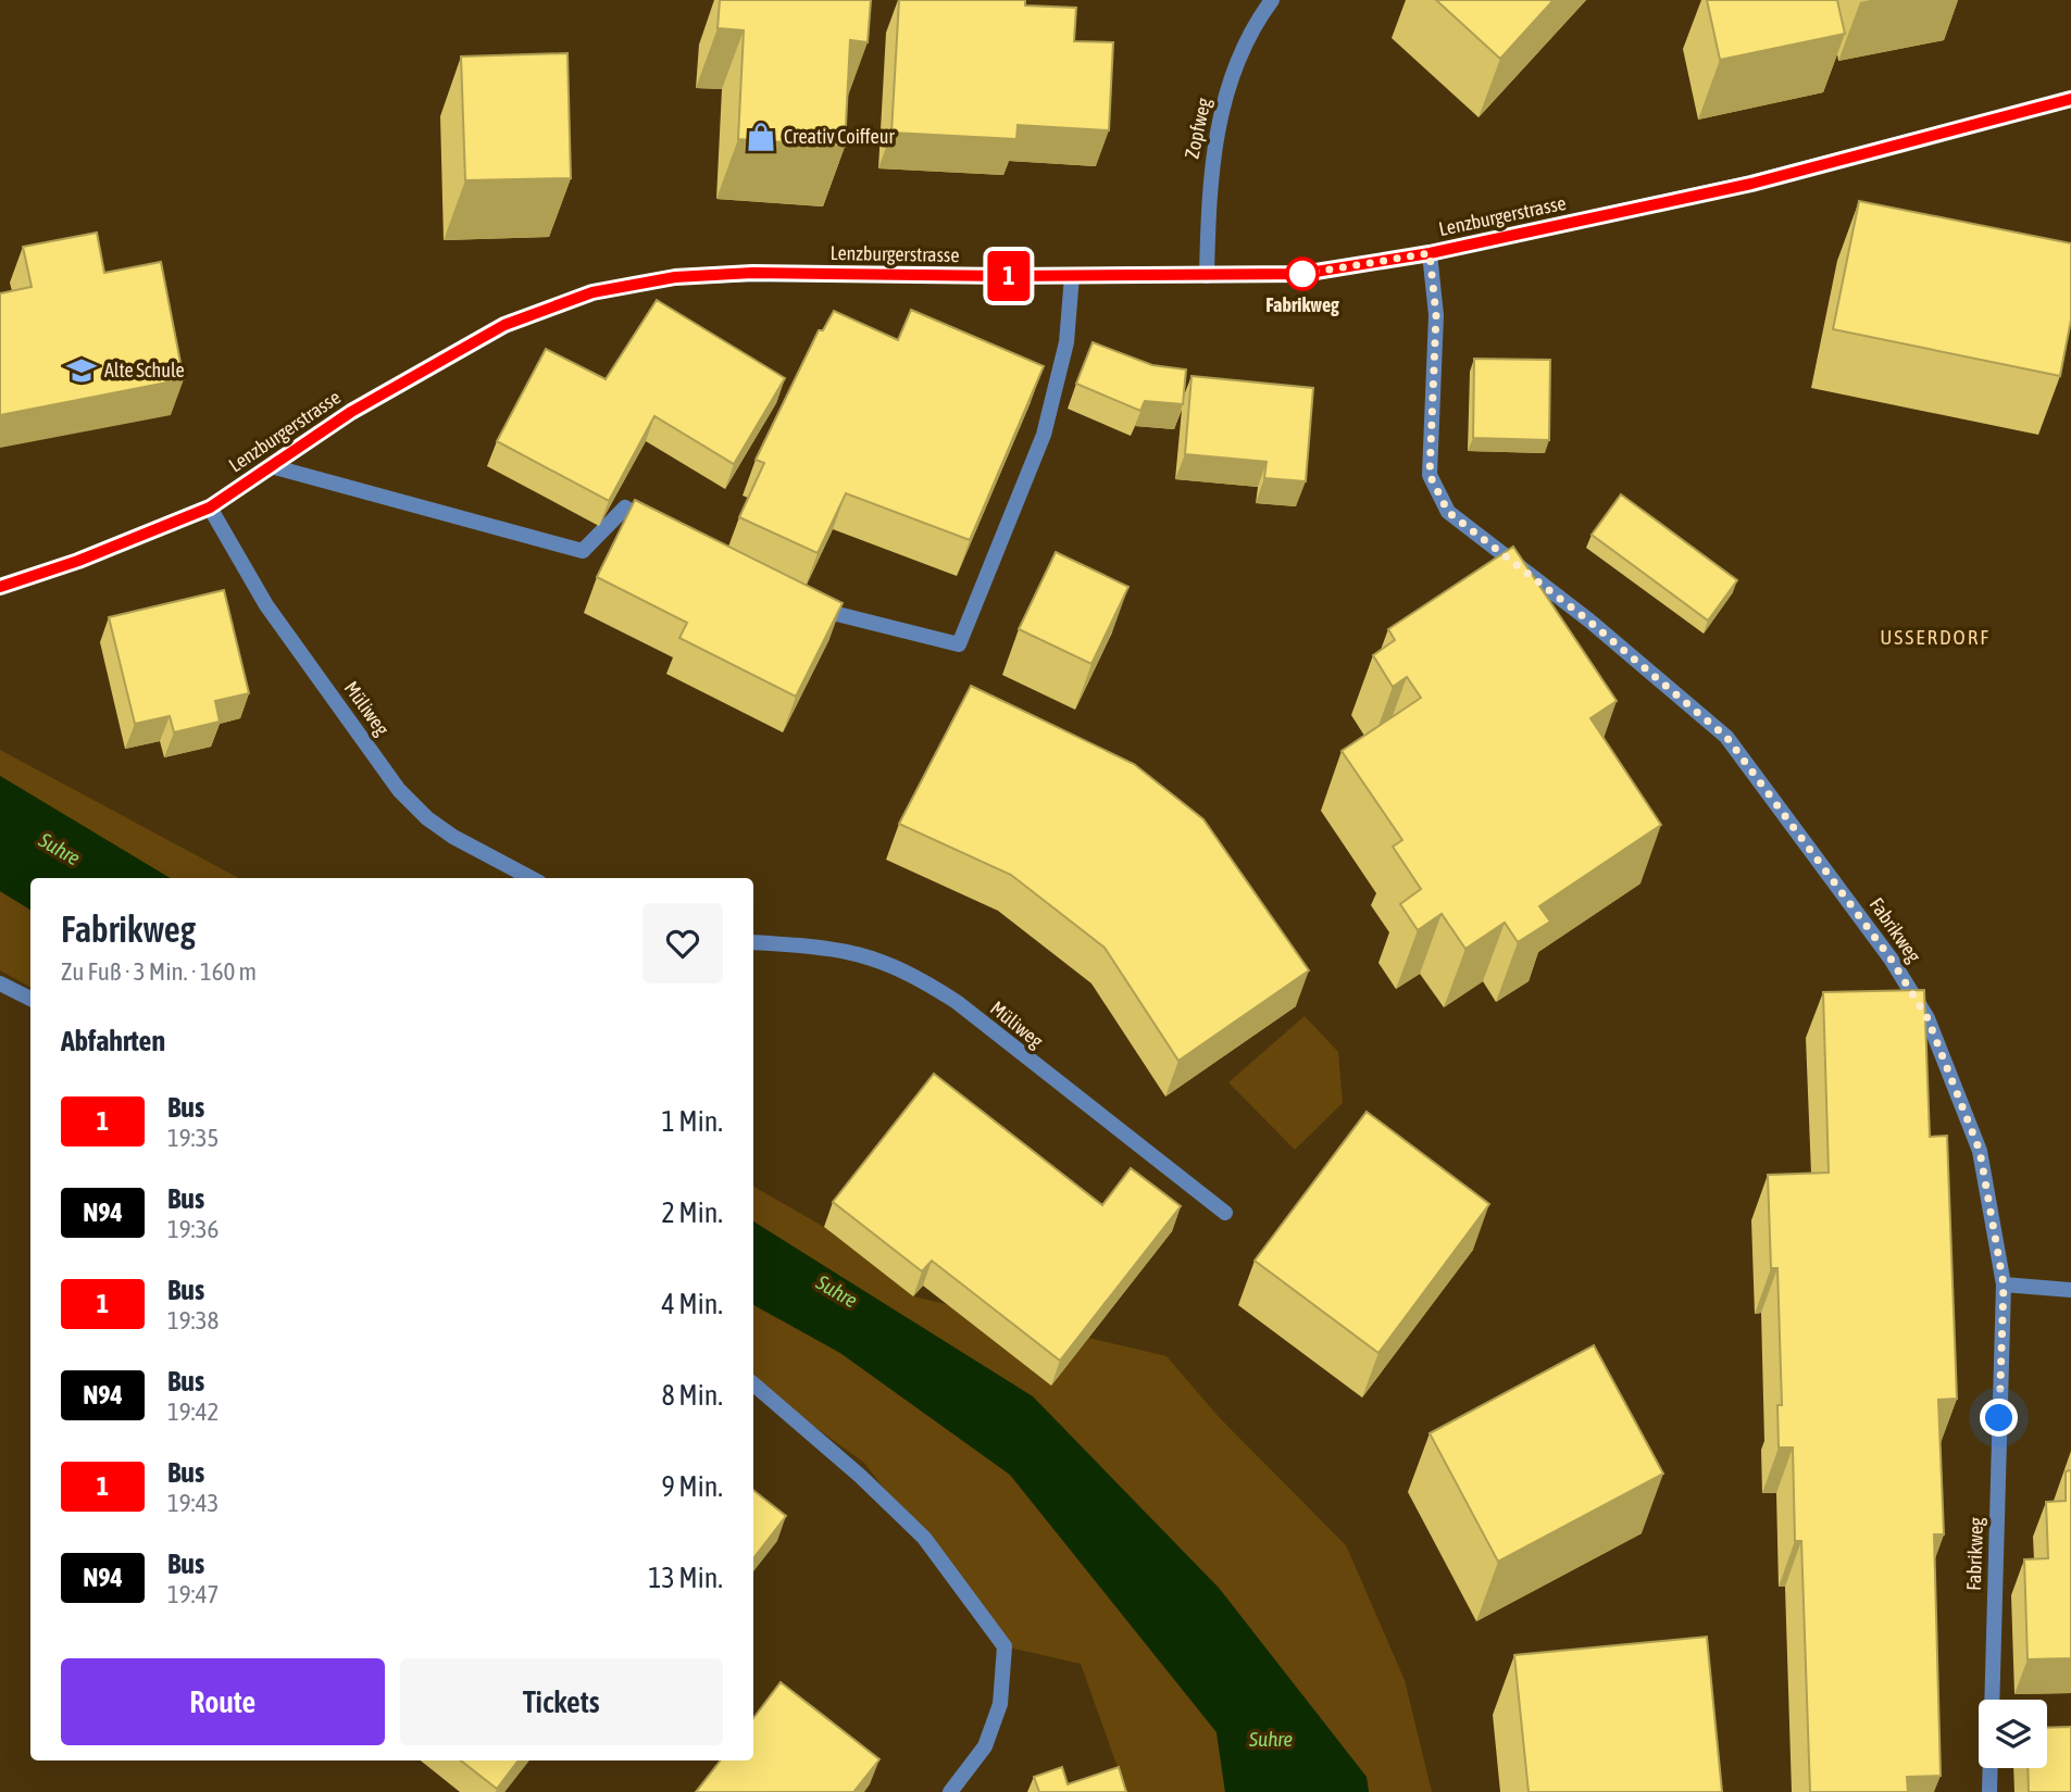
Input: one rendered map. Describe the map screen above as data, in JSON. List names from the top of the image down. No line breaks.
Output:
{"streets":{"main road":["Lenzburgerstrasse"],"street":["Zopfweg","Müliweg","Fabrikweg"]},"crossings":[["Zopfweg","Lenzburgerstrasse"],["Lenzburgerstrasse","Müliweg"],["Lenzburgerstrasse","Fabrikweg"]],"districts":["USSERDORF"],"water":["Suhre"],"places":{"shop":["Creativ Coiffeur"],"other":["Fabrikweg"],"school or university":["Alte Schule"]},"lines":["bus line 1"],"page":{"on_map":"1","heading":[["Fabrikweg","Zu Fuß · 3 Min. · 160 m"],"Abfahrten"],"list":[{"mark":"1","name":"Bus","note":"19:35","value":"1 Min."},{"mark":"N94","name":"Bus","note":"19:36","value":"2 Min."},{"mark":"1","name":"Bus","note":"19:38","value":"4 Min."},{"mark":"N94","name":"Bus","note":"19:42","value":"8 Min."},{"mark":"1","name":"Bus","note":"19:43","value":"9 Min."},{"mark":"N94","name":"Bus","note":"19:47","value":"13 Min."}],"buttons":["Route","Tickets"]}}
